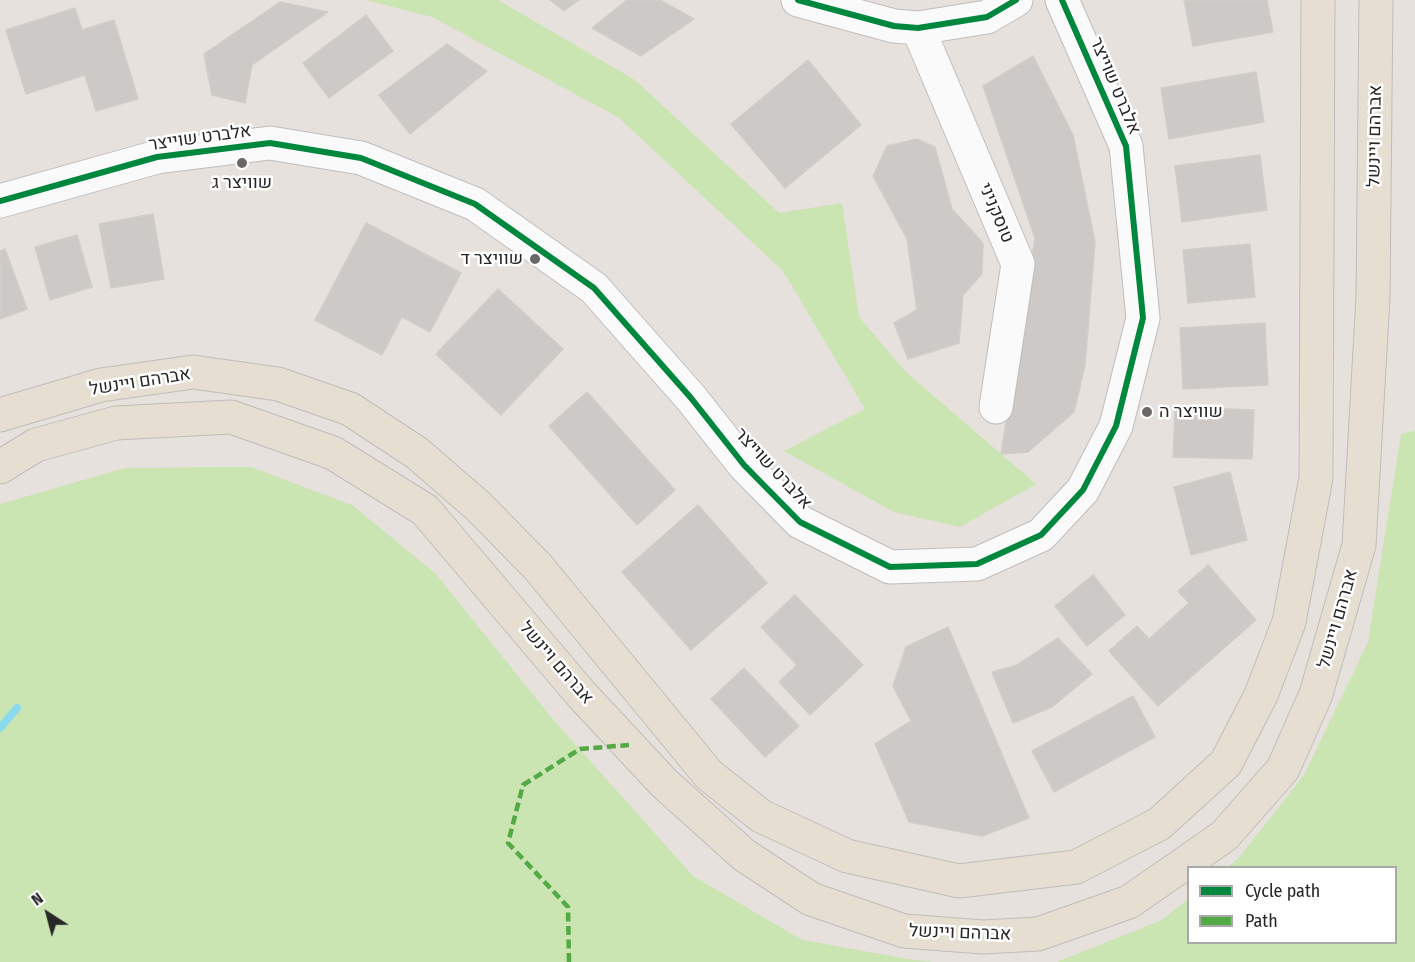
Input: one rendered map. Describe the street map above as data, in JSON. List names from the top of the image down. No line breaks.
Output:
{"streets":{"main road":["אברהם ויינשל"],"street":["אלברט שוייצר","טוסקניני"]},"places":["שוויצר ג","שוויצר ד","שוויצר ה"],"legend":["Cycle path","Path"],"north":"top left"}
